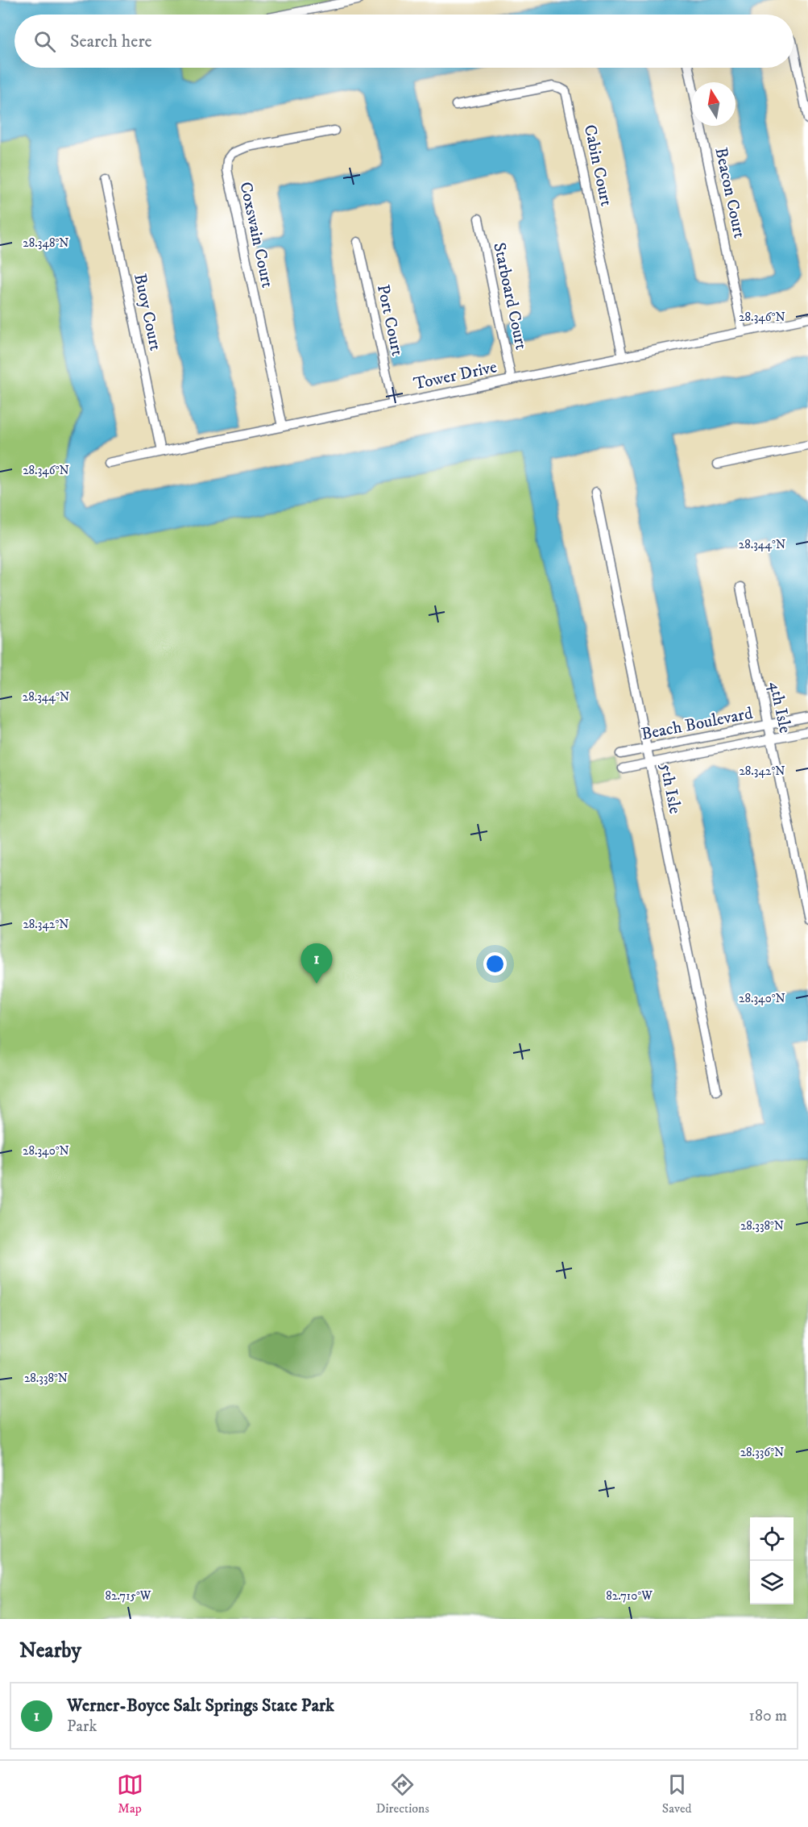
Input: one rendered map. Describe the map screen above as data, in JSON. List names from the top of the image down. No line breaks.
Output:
{"streets":{"street":["Cabin Court","Beacon Court","Coxswain Court","Starboard Court","Buoy Court","Port Court","Tower Drive","4th Isle","Beach Boulevard","5th Isle"]},"crossings":[["Cabin Court","Tower Drive"],["Beacon Court","Tower Drive"],["Coxswain Court","Tower Drive"],["Starboard Court","Tower Drive"],["Buoy Court","Tower Drive"],["Port Court","Tower Drive"],["4th Isle","Beach Boulevard"],["Beach Boulevard","5th Isle"]],"north":"top","page":{"search":"Search here","pins":"1","heading":"Nearby","list":[{"mark":"1","name":"Werner-Boyce Salt Springs State Park","note":"Park","value":"180 m"}],"nav":["Map","Directions","Saved"]},"coordinates":["28.348°N","28.346°N","28.344°N","28.342°N","28.340°N","28.338°N","28.336°N","82.715°W","82.710°W"]}
